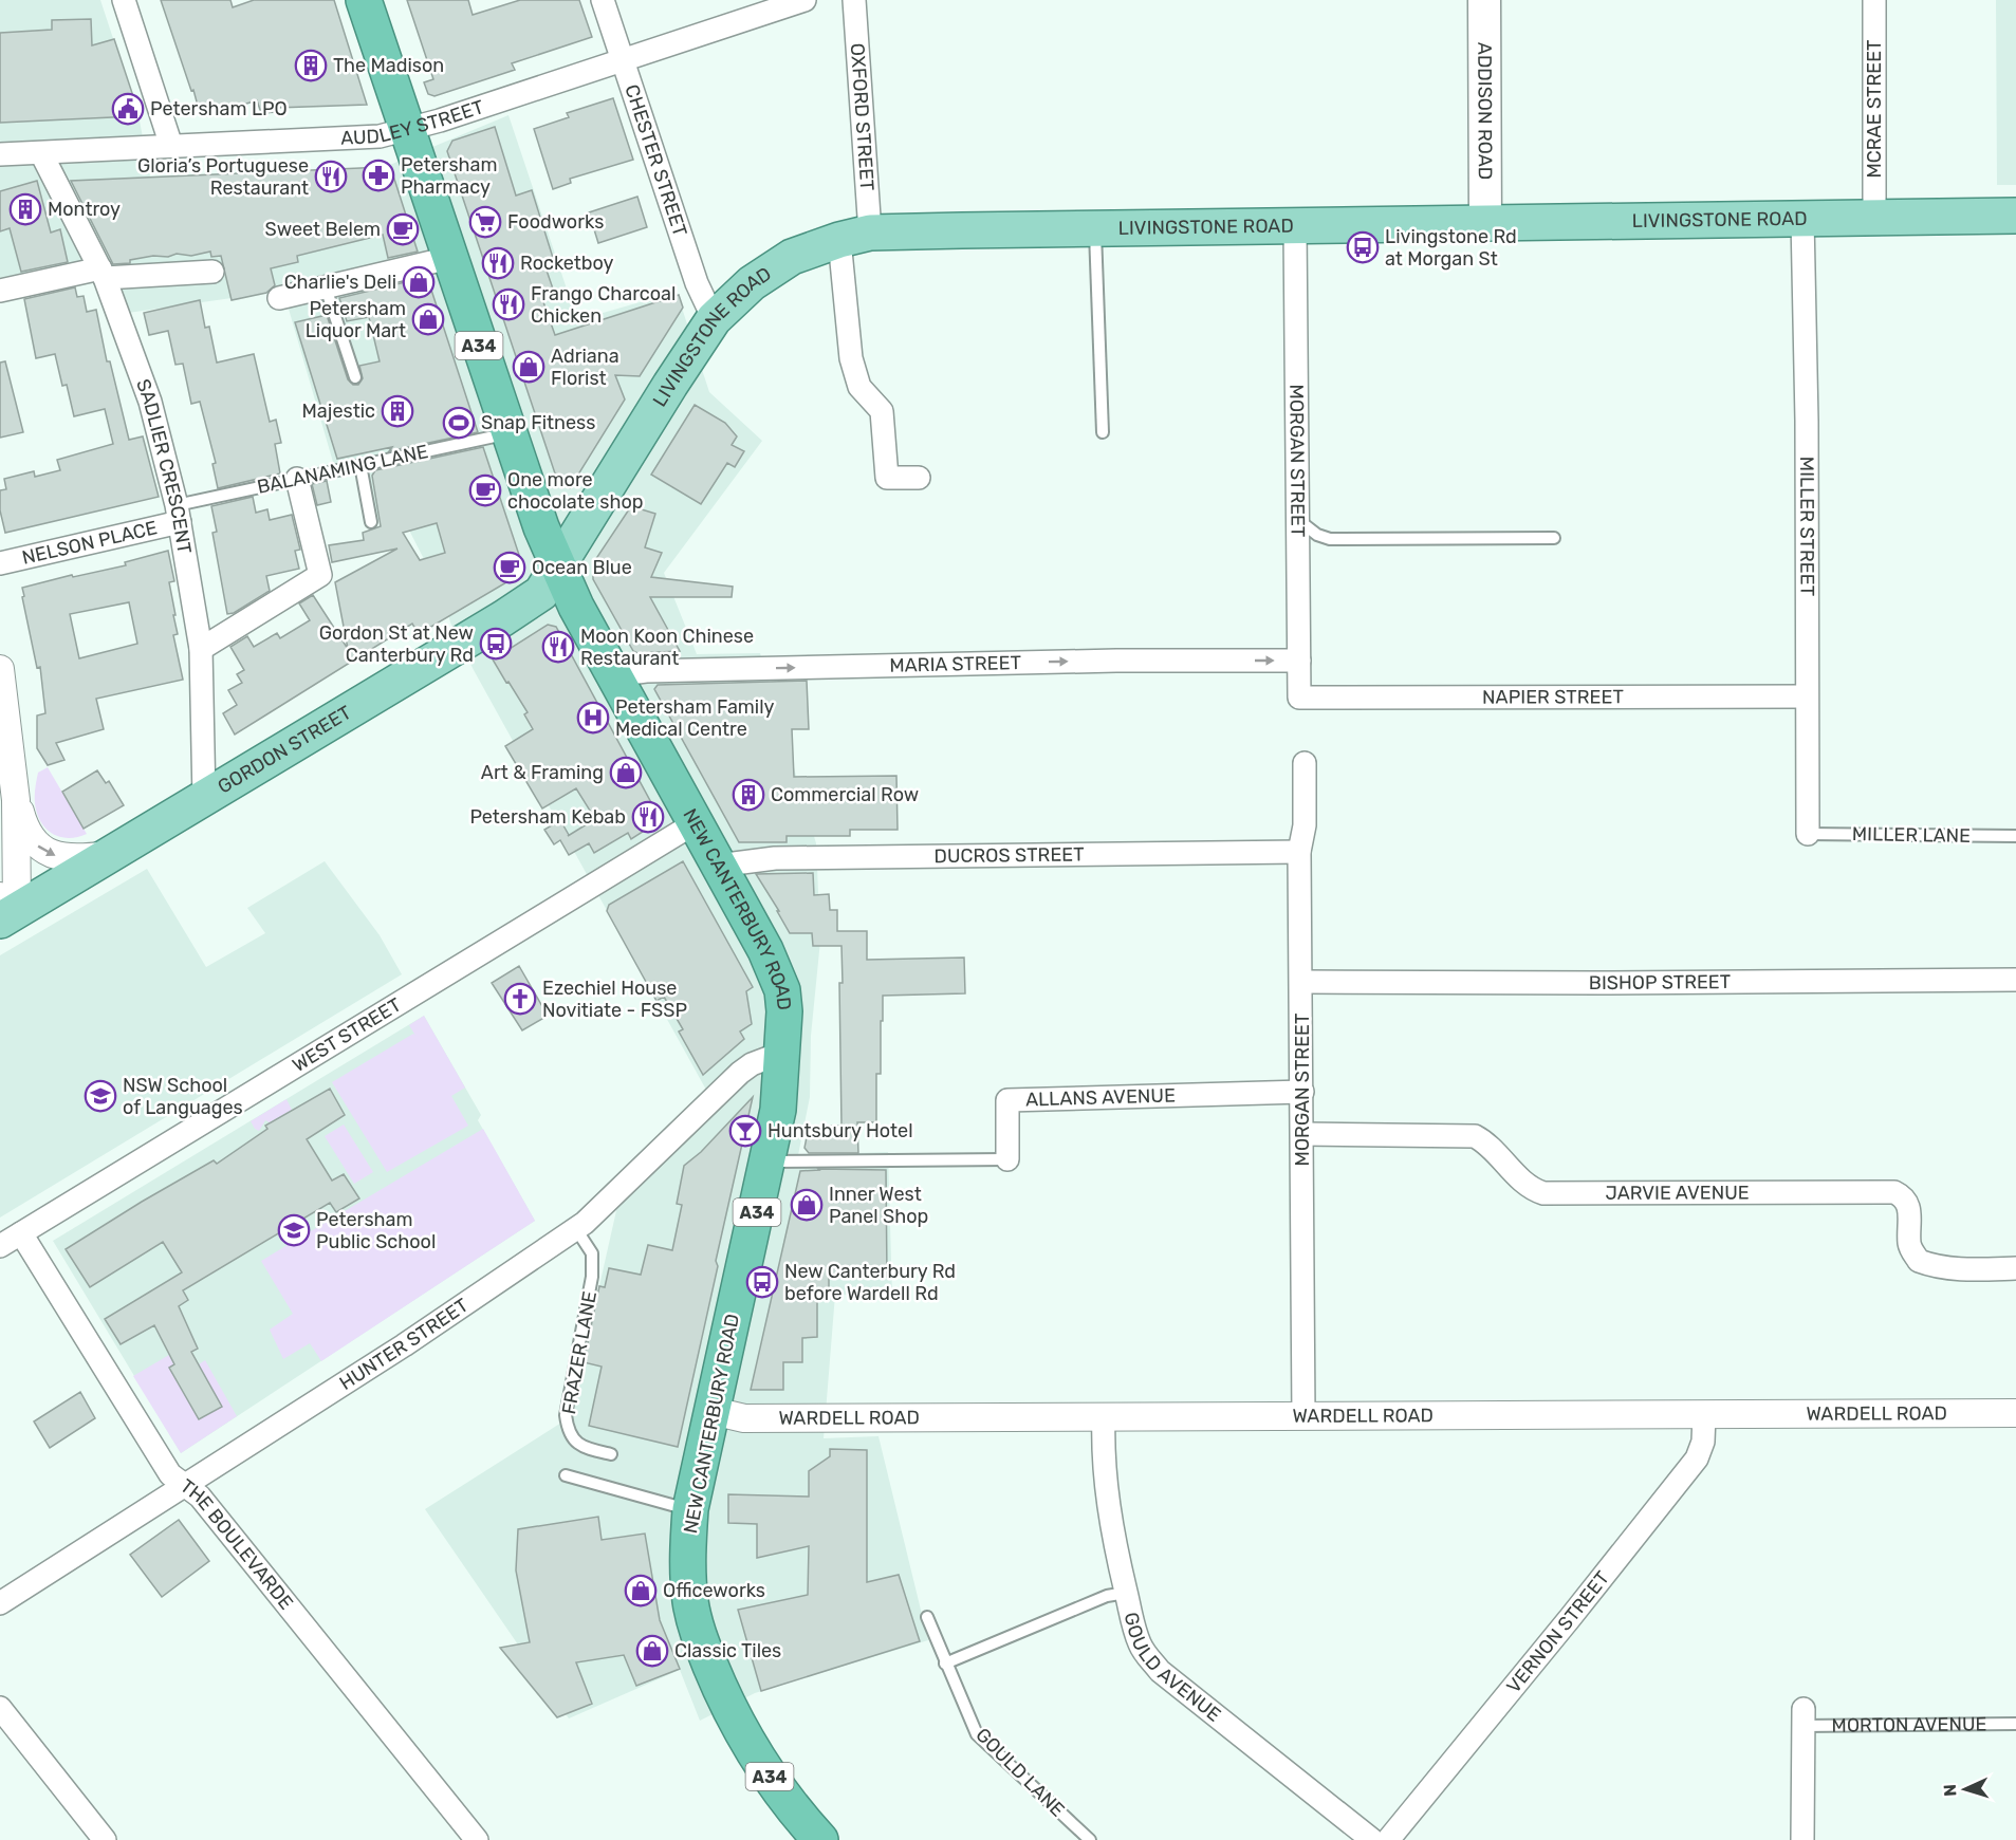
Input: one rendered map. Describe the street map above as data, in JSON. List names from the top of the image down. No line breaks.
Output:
{"streets":{"highway":["A34","NEW CANTERBURY ROAD"],"main road":["ADDISON ROAD","LIVINGSTONE ROAD","GORDON STREET"],"street":["MCRAE STREET","OXFORD STREET","AUDLEY STREET","CHESTER STREET","MORGAN STREET","SADLIER CRESCENT","MILLER STREET","NELSON PLACE","MARIA STREET","NAPIER STREET","DUCROS STREET","BISHOP STREET","WEST STREET","ALLANS AVENUE","JARVIE AVENUE","HUNTER STREET","WARDELL ROAD","THE BOULEVARDE","VERNON STREET","GOULD AVENUE","MORTON AVENUE"],"lane":["BALANAMING LANE","MILLER LANE","FRAZER LANE","GOULD LANE"]},"crossings":[["MCRAE STREET","LIVINGSTONE ROAD"],["ADDISON ROAD","LIVINGSTONE ROAD"],["OXFORD STREET","LIVINGSTONE ROAD"],["AUDLEY STREET","CHESTER STREET"],["AUDLEY STREET","SADLIER CRESCENT"],["AUDLEY STREET","NEW CANTERBURY ROAD"],["CHESTER STREET","LIVINGSTONE ROAD"],["LIVINGSTONE ROAD","MORGAN STREET"],["LIVINGSTONE ROAD","MILLER STREET"],["LIVINGSTONE ROAD","GORDON STREET"],["LIVINGSTONE ROAD","NEW CANTERBURY ROAD"],["MORGAN STREET","MARIA STREET"],["MORGAN STREET","NAPIER STREET"],["MORGAN STREET","DUCROS STREET"],["MORGAN STREET","BISHOP STREET"],["MORGAN STREET","ALLANS AVENUE"],["MORGAN STREET","JARVIE AVENUE"],["MORGAN STREET","WARDELL ROAD"],["SADLIER CRESCENT","BALANAMING LANE"],["SADLIER CRESCENT","NELSON PLACE"],["SADLIER CRESCENT","GORDON STREET"],["BALANAMING LANE","NELSON PLACE"],["BALANAMING LANE","NEW CANTERBURY ROAD"],["MILLER STREET","NAPIER STREET"],["MILLER STREET","MILLER LANE"],["MARIA STREET","NEW CANTERBURY ROAD"],["GORDON STREET","NEW CANTERBURY ROAD"],["DUCROS STREET","NEW CANTERBURY ROAD"],["NEW CANTERBURY ROAD","WEST STREET"],["NEW CANTERBURY ROAD","ALLANS AVENUE"],["NEW CANTERBURY ROAD","HUNTER STREET"],["NEW CANTERBURY ROAD","WARDELL ROAD"],["WEST STREET","THE BOULEVARDE"],["HUNTER STREET","FRAZER LANE"],["HUNTER STREET","THE BOULEVARDE"],["WARDELL ROAD","VERNON STREET"],["WARDELL ROAD","GOULD AVENUE"]],"one_way":["MARIA STREET"],"places":{"building":["The Madison","Montroy","Majestic","Commercial Row"],"public building":["Petersham LPO"],"pharmacy":["Petersham Pharmacy"],"restaurant":["Gloria’s Portuguese Restaurant","Rocketboy","Frango Charcoal Chicken","Moon Koon Chinese Restaurant","Petersham Kebab"],"supermarket":["Foodworks"],"cafe":["Sweet Belem","One more chocolate shop","Ocean Blue"],"bus stop":["Livingstone Rd at Morgan St","Gordon St at New Canterbury Rd","New Canterbury Rd before Wardell Rd"],"shop":["Charlie's Deli","Petersham Liquor Mart","Adriana Florist","Art & Framing","Inner West Panel Shop","Officeworks","Classic Tiles"],"sports":["Snap Fitness"],"hospital":["Petersham Family Medical Centre"],"church":["Ezechiel House Novitiate - FSSP"],"school or university":["NSW School of Languages","Petersham Public School"],"bar":["Huntsbury Hotel"]},"north":"left"}
